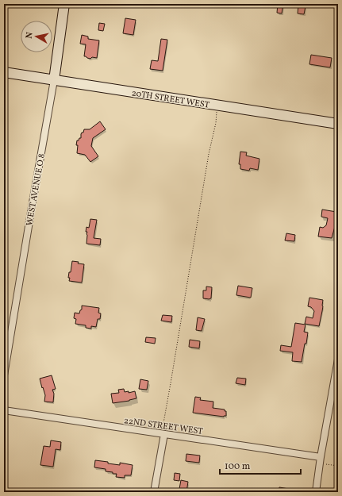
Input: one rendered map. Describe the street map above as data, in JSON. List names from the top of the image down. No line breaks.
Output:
{"streets":{"main road":["20TH STREET WEST","WEST AVENUE O 8"],"street":["22ND STREET WEST"]},"crossings":[["20TH STREET WEST","WEST AVENUE O 8"]],"scale_bar":"100 m","north":"left"}
